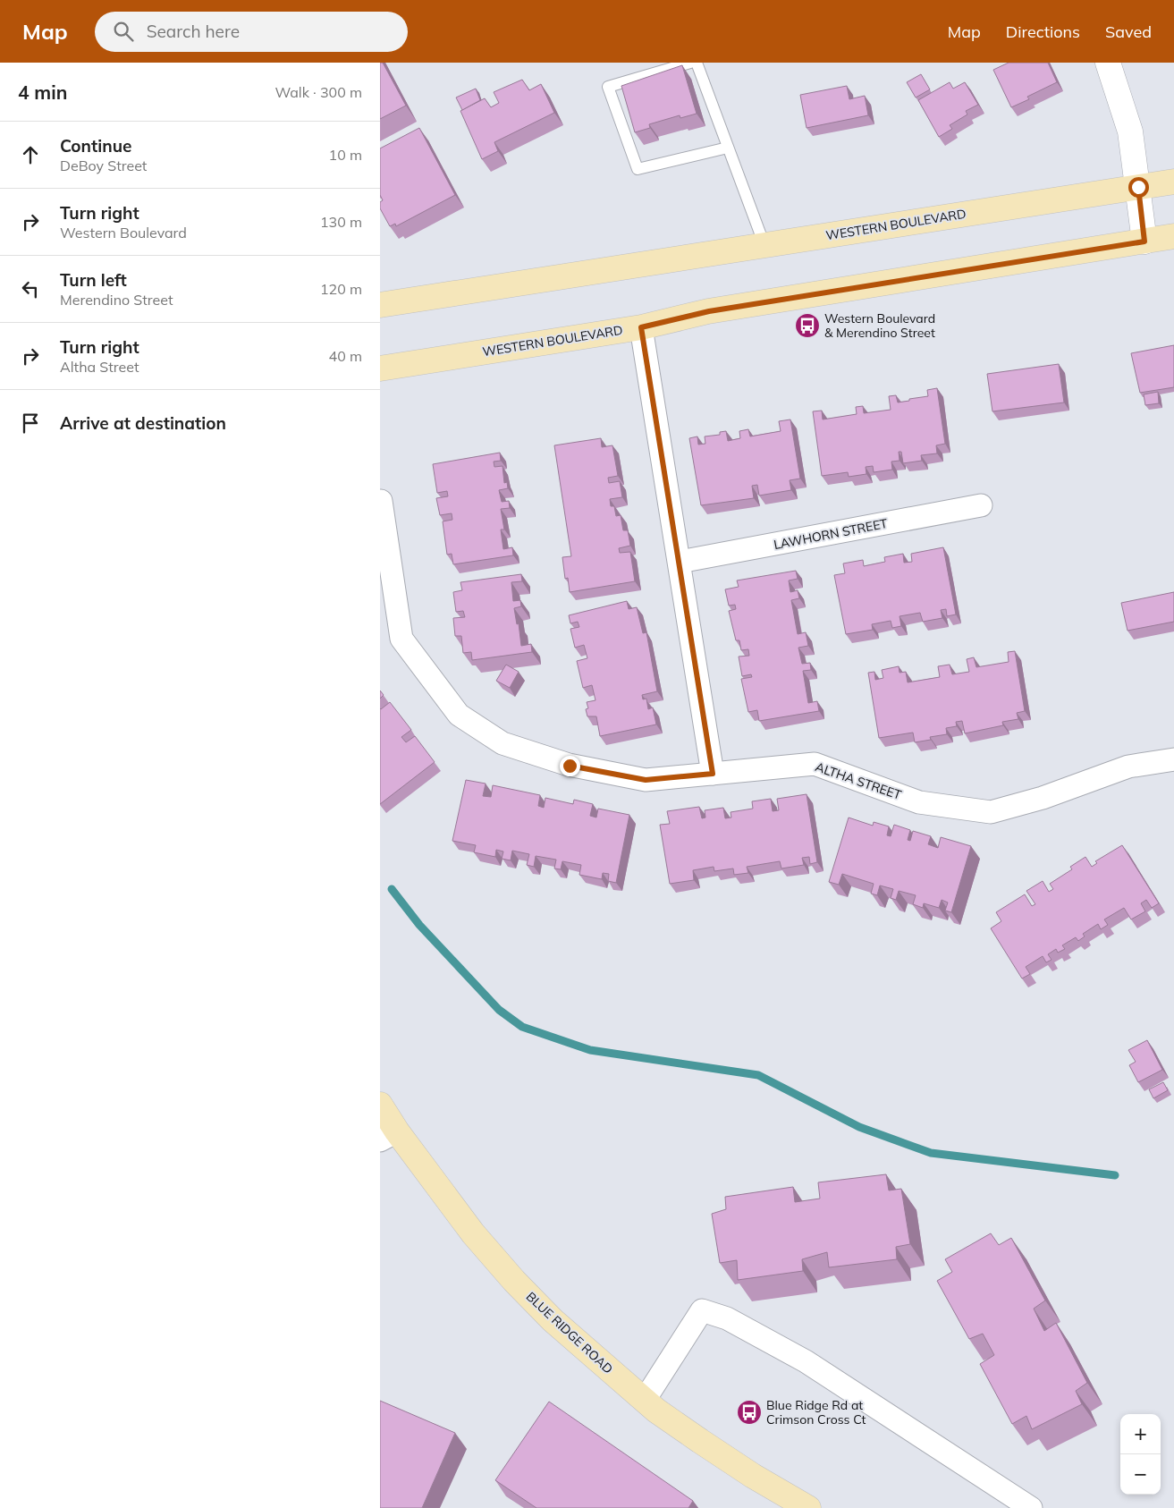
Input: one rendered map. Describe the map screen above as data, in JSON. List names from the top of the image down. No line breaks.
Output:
{"streets":{"main road":["WESTERN BOULEVARD","BLUE RIDGE ROAD"],"street":["LAWHORN STREET","ALTHA STREET"]},"places":{"bus stop":["Western Boulevard & Merendino Street","Blue Ridge Rd at Crimson Cross Ct"]},"page":{"header":"Map","search":"Search here","nav":["Map","Directions","Saved"],"heading":["4 min","Walk · 300 m"],"list":[["Continue","DeBoy Street","10 m"],["Turn right","Western Boulevard","130 m"],["Turn left","Merendino Street","120 m"],["Turn right","Altha Street","40 m"],"Arrive at destination"],"map_buttons":["+","−"]}}
